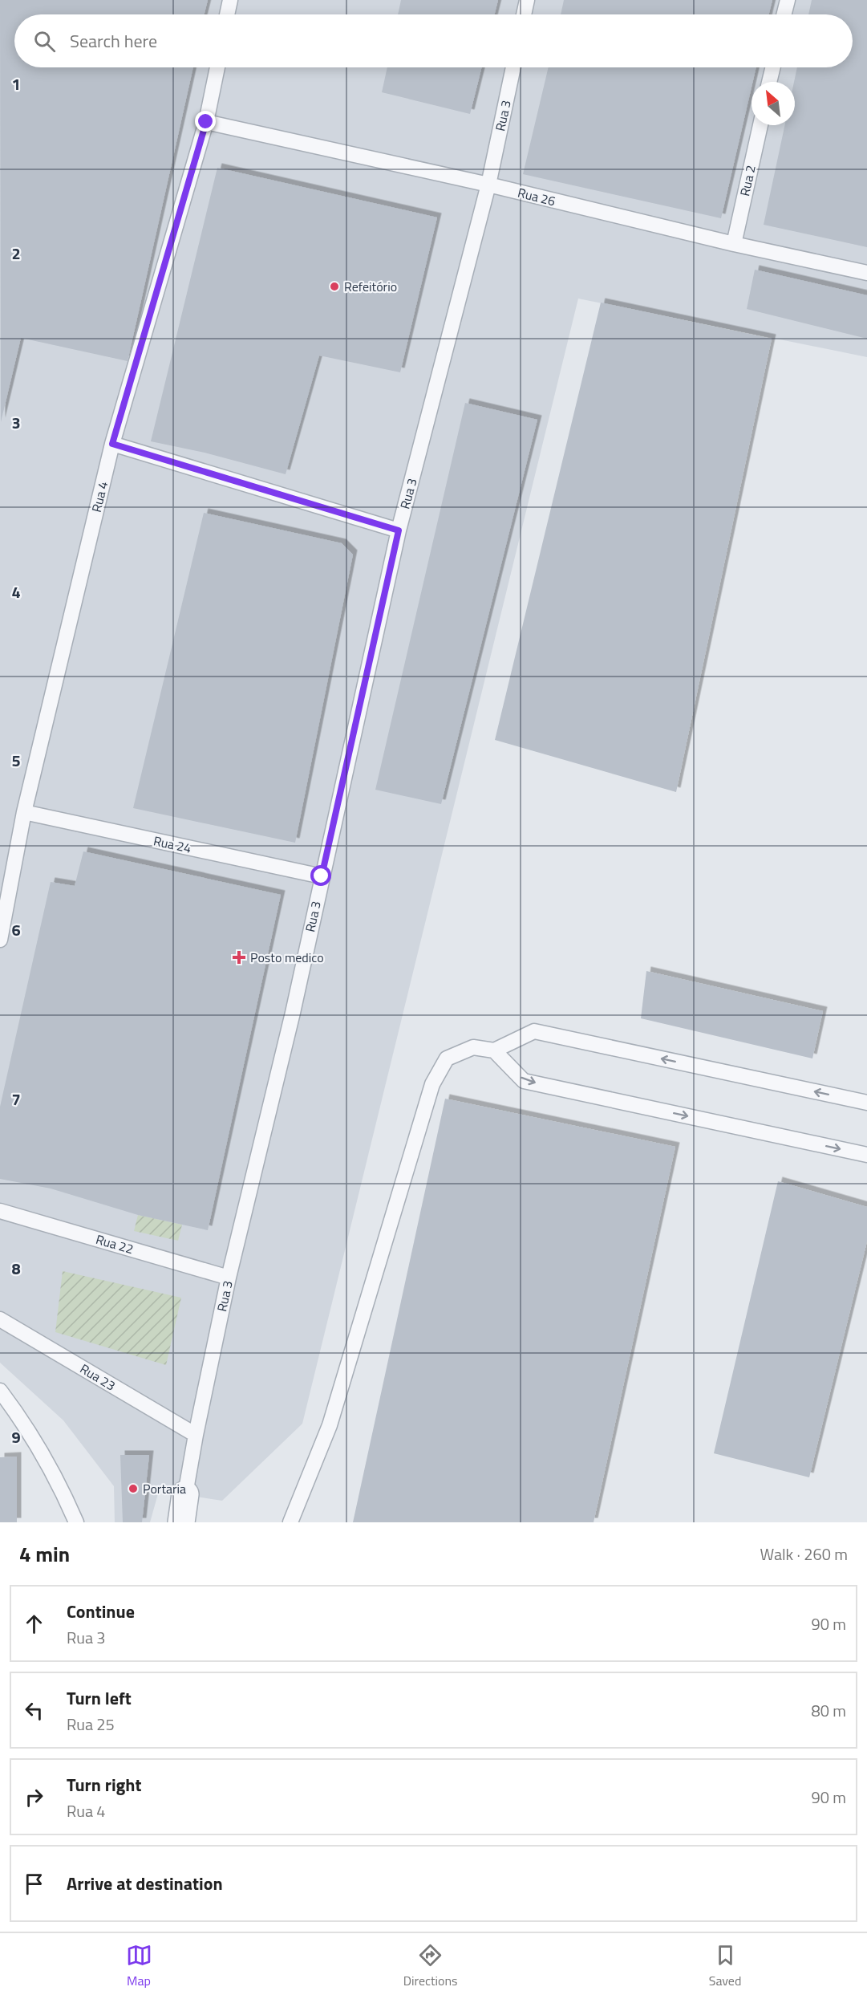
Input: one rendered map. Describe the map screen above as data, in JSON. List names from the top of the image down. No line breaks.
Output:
{"streets":{"lane":["Rua 3","Rua 2","Rua 26","Rua 4","Rua 24","Rua 22","Rua 23"]},"crossings":[["Rua 3","Rua 26"],["Rua 3","Rua 24"],["Rua 3","Rua 22"],["Rua 3","Rua 23"],["Rua 2","Rua 26"],["Rua 26","Rua 4"],["Rua 4","Rua 24"]],"places":{"other":["Refeitório","Portaria"],"health":["Posto medico"]},"north":"top left","page":{"search":"Search here","heading":["4 min","Walk · 260 m"],"list":[["Continue","Rua 3","90 m"],["Turn left","Rua 25","80 m"],["Turn right","Rua 4","90 m"],"Arrive at destination"],"nav":["Map","Directions","Saved"]},"grid":{"rows":["1","2","3","4","5","6","7","8","9"]}}
